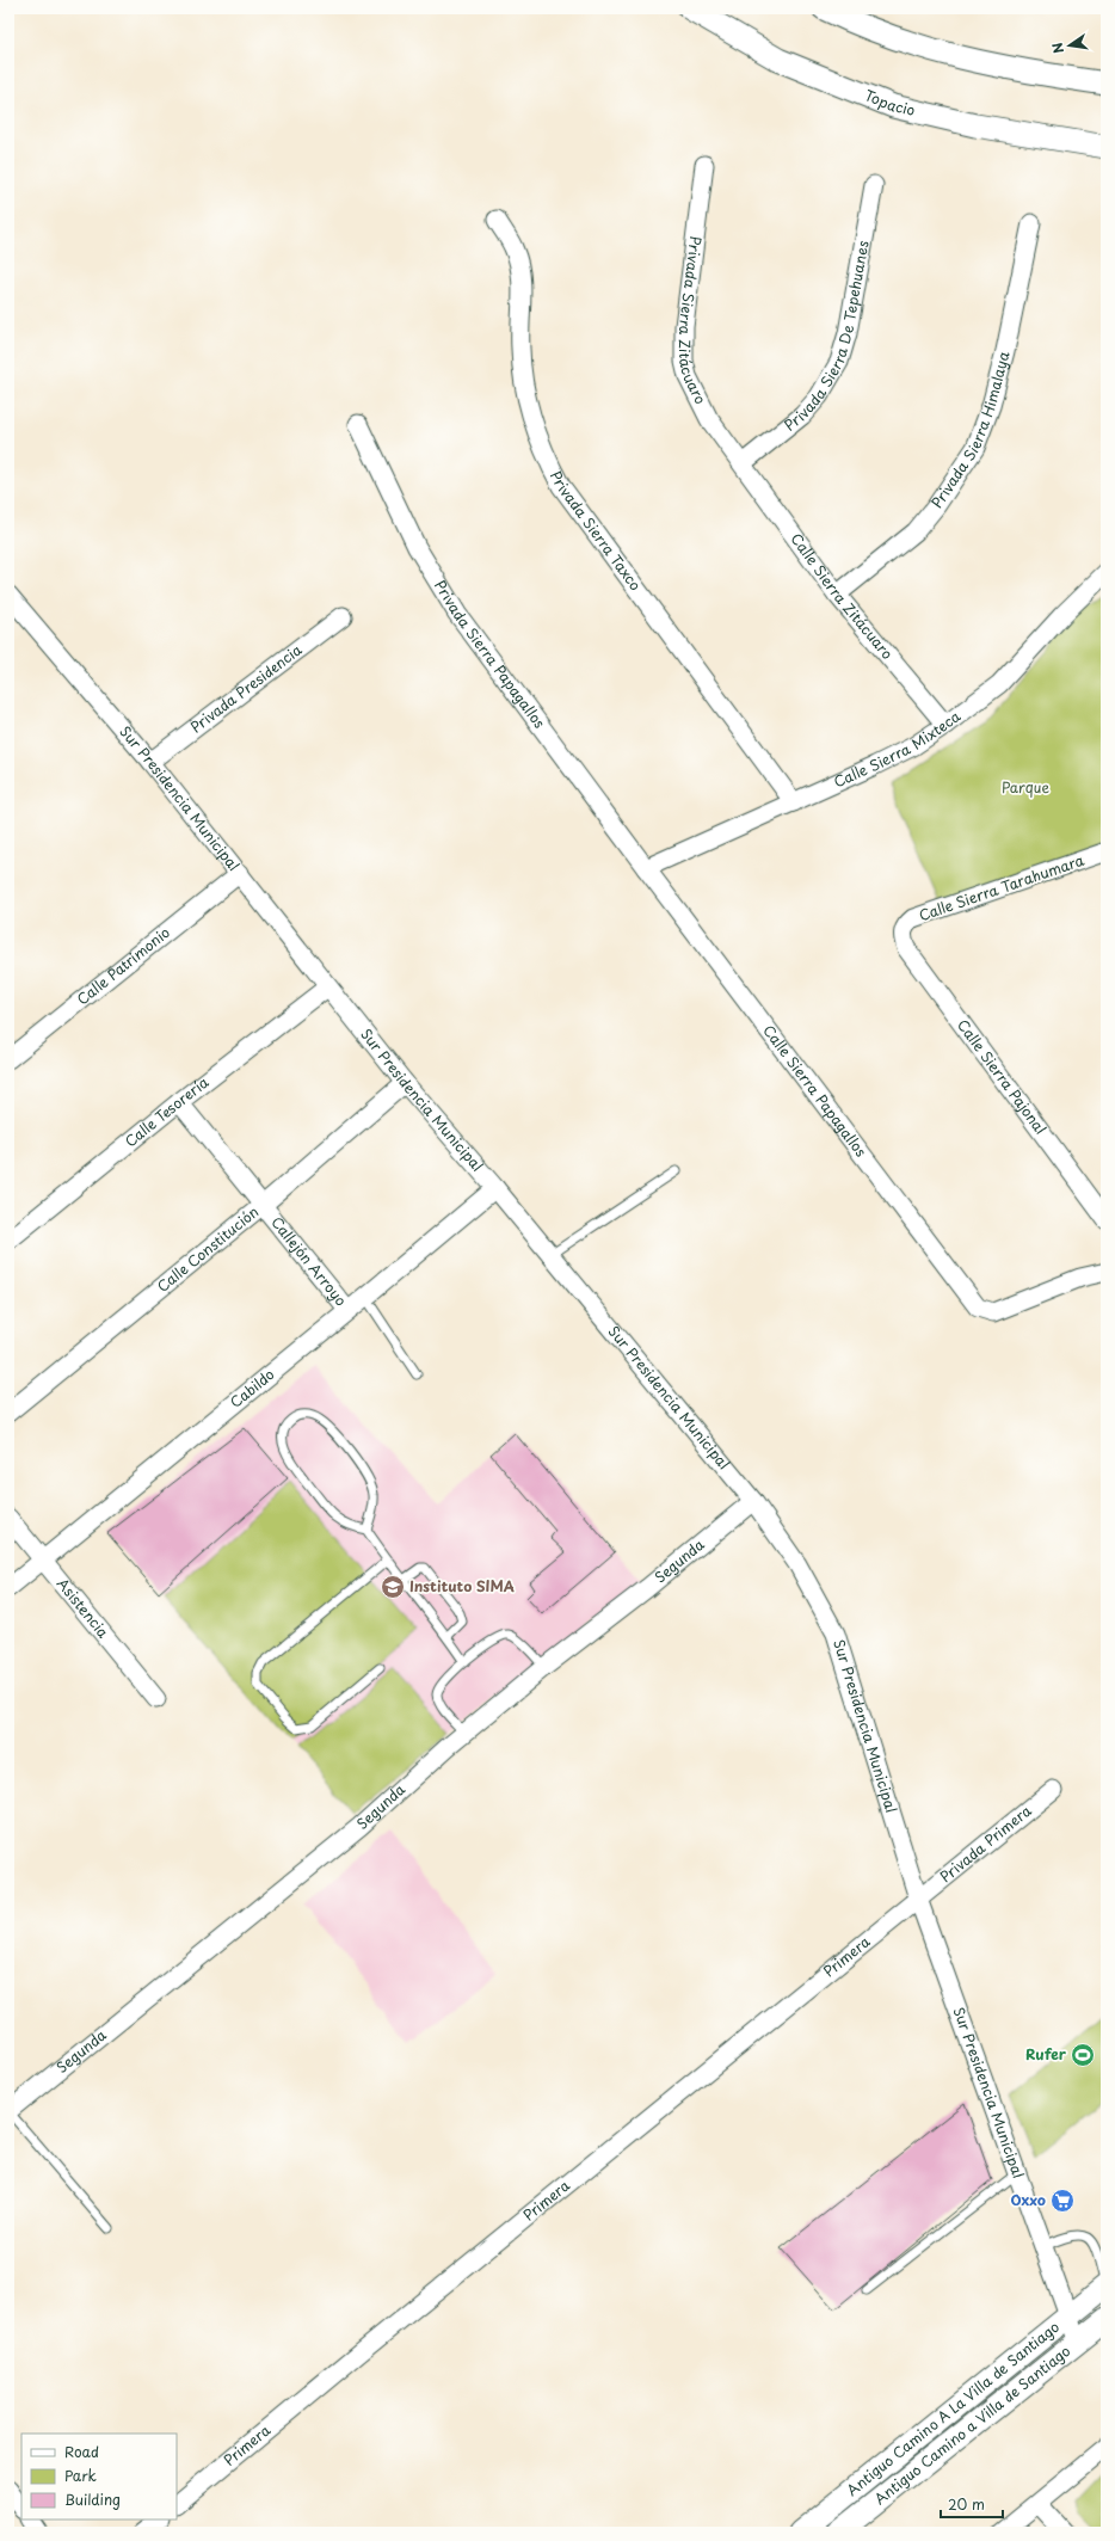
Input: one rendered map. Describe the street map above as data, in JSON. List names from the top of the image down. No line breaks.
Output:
{"streets":{"street":["Topacio","Privada Sierra Zitácuaro","Privada Sierra De Tepehuanes","Privada Sierra Himalaya","Privada Sierra Taxco","Calle Sierra Zitácuaro","Privada Sierra Papagallos","Privada Presidencia","Calle Sierra Mixteca","Sur Presidencia Municipal","Calle Sierra Tarahumara","Calle Patrimonio","Calle Sierra Pajonal","Calle Sierra Papagallos","Calle Tesorería","Calle Constitución","Callejón Arroyo","Cabildo","Segunda","Asistencia","Privada Primera","Primera","Antiguo Camino A La Villa de Santiago","Antiguo Camino a Villa de Santiago"]},"crossings":[["Privada Sierra Zitácuaro","Privada Sierra De Tepehuanes"],["Privada Sierra Zitácuaro","Calle Sierra Zitácuaro"],["Privada Sierra De Tepehuanes","Calle Sierra Zitácuaro"],["Privada Sierra Himalaya","Calle Sierra Zitácuaro"],["Privada Sierra Taxco","Calle Sierra Mixteca"],["Calle Sierra Zitácuaro","Calle Sierra Mixteca"],["Privada Sierra Papagallos","Calle Sierra Mixteca"],["Privada Sierra Papagallos","Calle Sierra Papagallos"],["Privada Presidencia","Sur Presidencia Municipal"],["Calle Sierra Mixteca","Calle Sierra Papagallos"],["Sur Presidencia Municipal","Calle Patrimonio"],["Sur Presidencia Municipal","Calle Tesorería"],["Sur Presidencia Municipal","Calle Constitución"],["Sur Presidencia Municipal","Cabildo"],["Sur Presidencia Municipal","Segunda"],["Sur Presidencia Municipal","Privada Primera"],["Sur Presidencia Municipal","Primera"],["Sur Presidencia Municipal","Antiguo Camino A La Villa de Santiago"],["Sur Presidencia Municipal","Antiguo Camino a Villa de Santiago"],["Calle Sierra Tarahumara","Calle Sierra Pajonal"],["Calle Tesorería","Callejón Arroyo"],["Calle Constitución","Callejón Arroyo"],["Callejón Arroyo","Cabildo"],["Cabildo","Asistencia"],["Privada Primera","Primera"]],"parks":["Parque"],"places":{"school or university":["Instituto SIMA"],"sports":["Rufer"],"supermarket":["Oxxo"]},"legend":["Road","Park","Building"],"scale_bar":"20 m","north":"left"}
